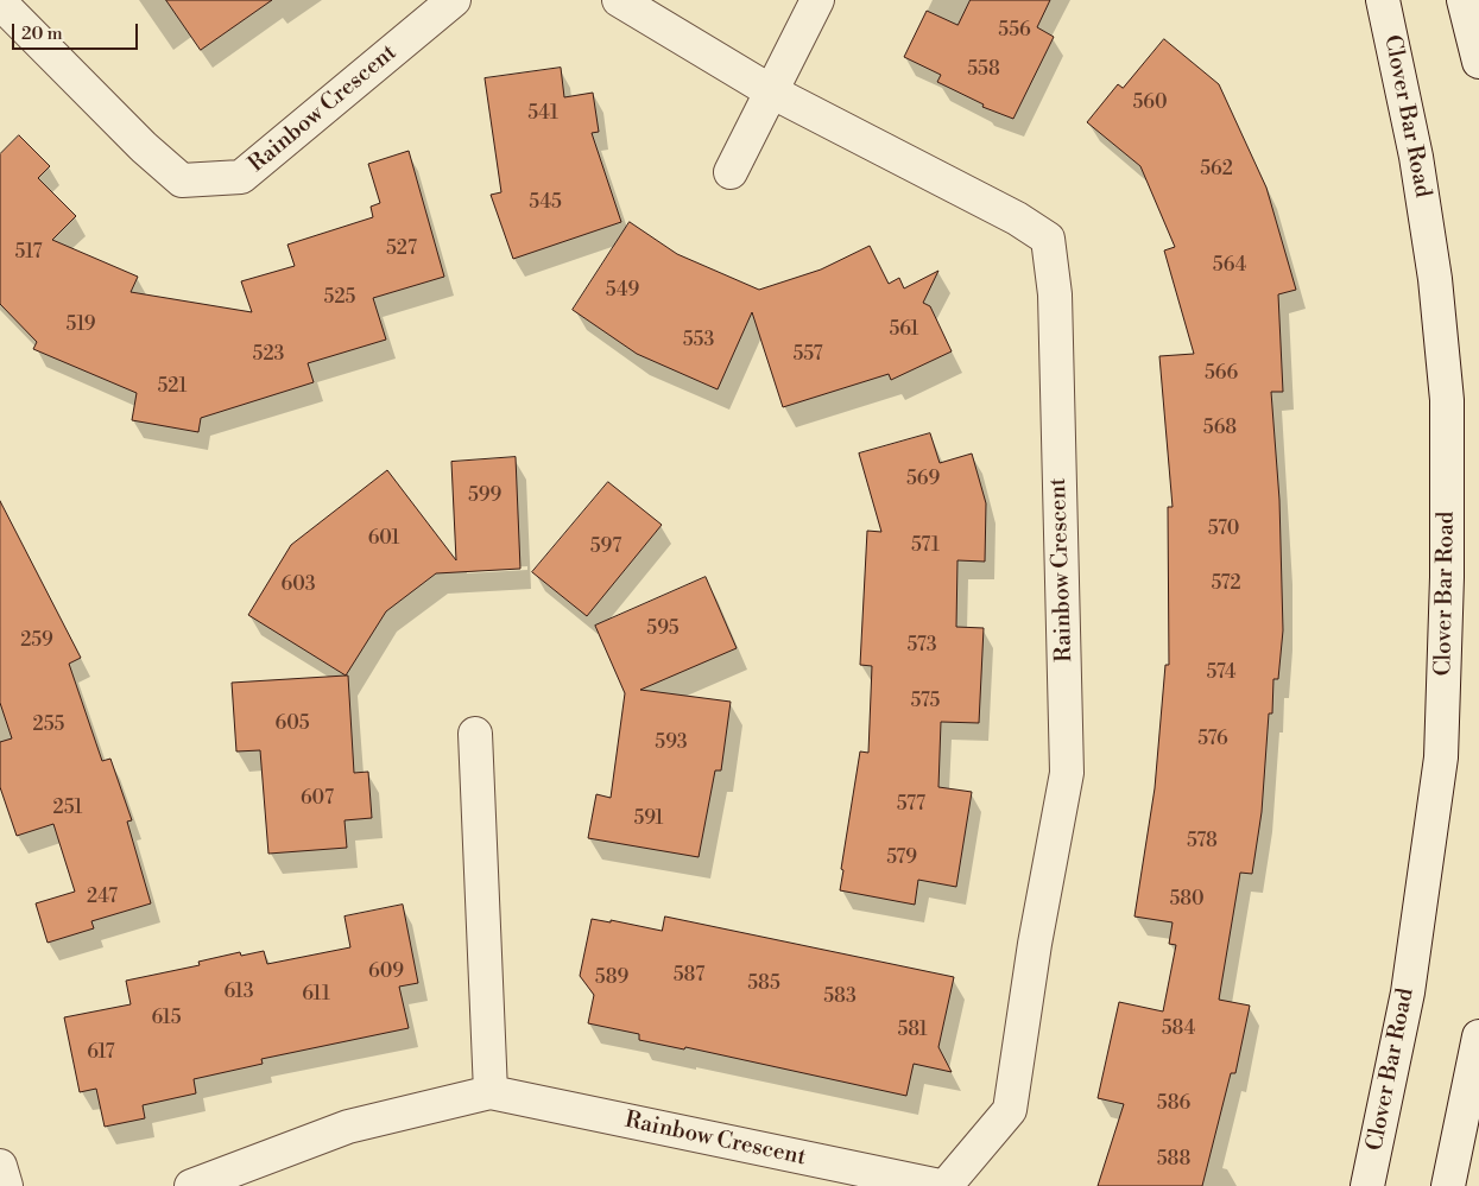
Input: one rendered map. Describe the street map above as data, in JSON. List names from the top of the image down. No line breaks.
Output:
{"streets":{"street":["Rainbow Crescent","Clover Bar Road"]},"house_numbers":["556","558","560","541","562","545","527","517","564","549","525","519","561","553","523","557","566","521","568","569","599","570","601","571","597","572","603","595","259","573","574","575","605","255","576","593","607","577","251","591","578","579","247","580","609","587","589","585","613","611","583","615","584","581","617","586","588"],"scale_bar":"20 m"}
